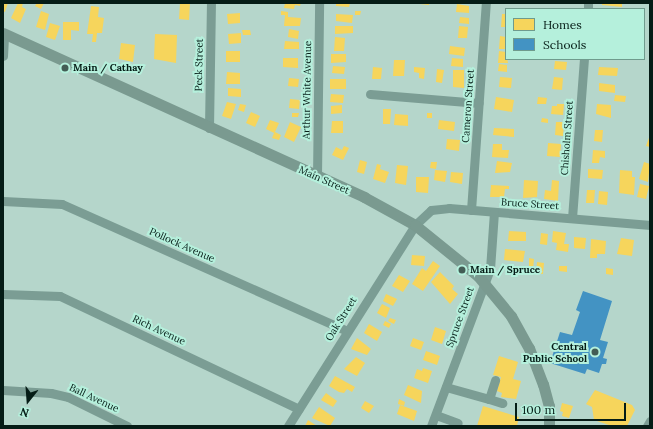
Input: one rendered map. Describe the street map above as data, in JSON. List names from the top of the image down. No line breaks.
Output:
{"streets":{"main road":["Main Street"],"street":["Peck Street","Arthur White Avenue","Cameron Street","Chisholm Street","Bruce Street","Pollock Avenue","Spruce Street","Oak Street","Rich Avenue","Ball Avenue"]},"crossings":[["Peck Street","Main Street"],["Arthur White Avenue","Main Street"],["Cameron Street","Bruce Street"],["Chisholm Street","Bruce Street"],["Main Street","Bruce Street"],["Main Street","Spruce Street"],["Main Street","Oak Street"],["Bruce Street","Spruce Street"],["Bruce Street","Oak Street"],["Pollock Avenue","Oak Street"],["Oak Street","Rich Avenue"]],"places":["Main / Cathay","Main / Spruce","Central Public School"],"legend":["Homes","Schools"],"scale_bar":"100 m","north":"bottom"}
